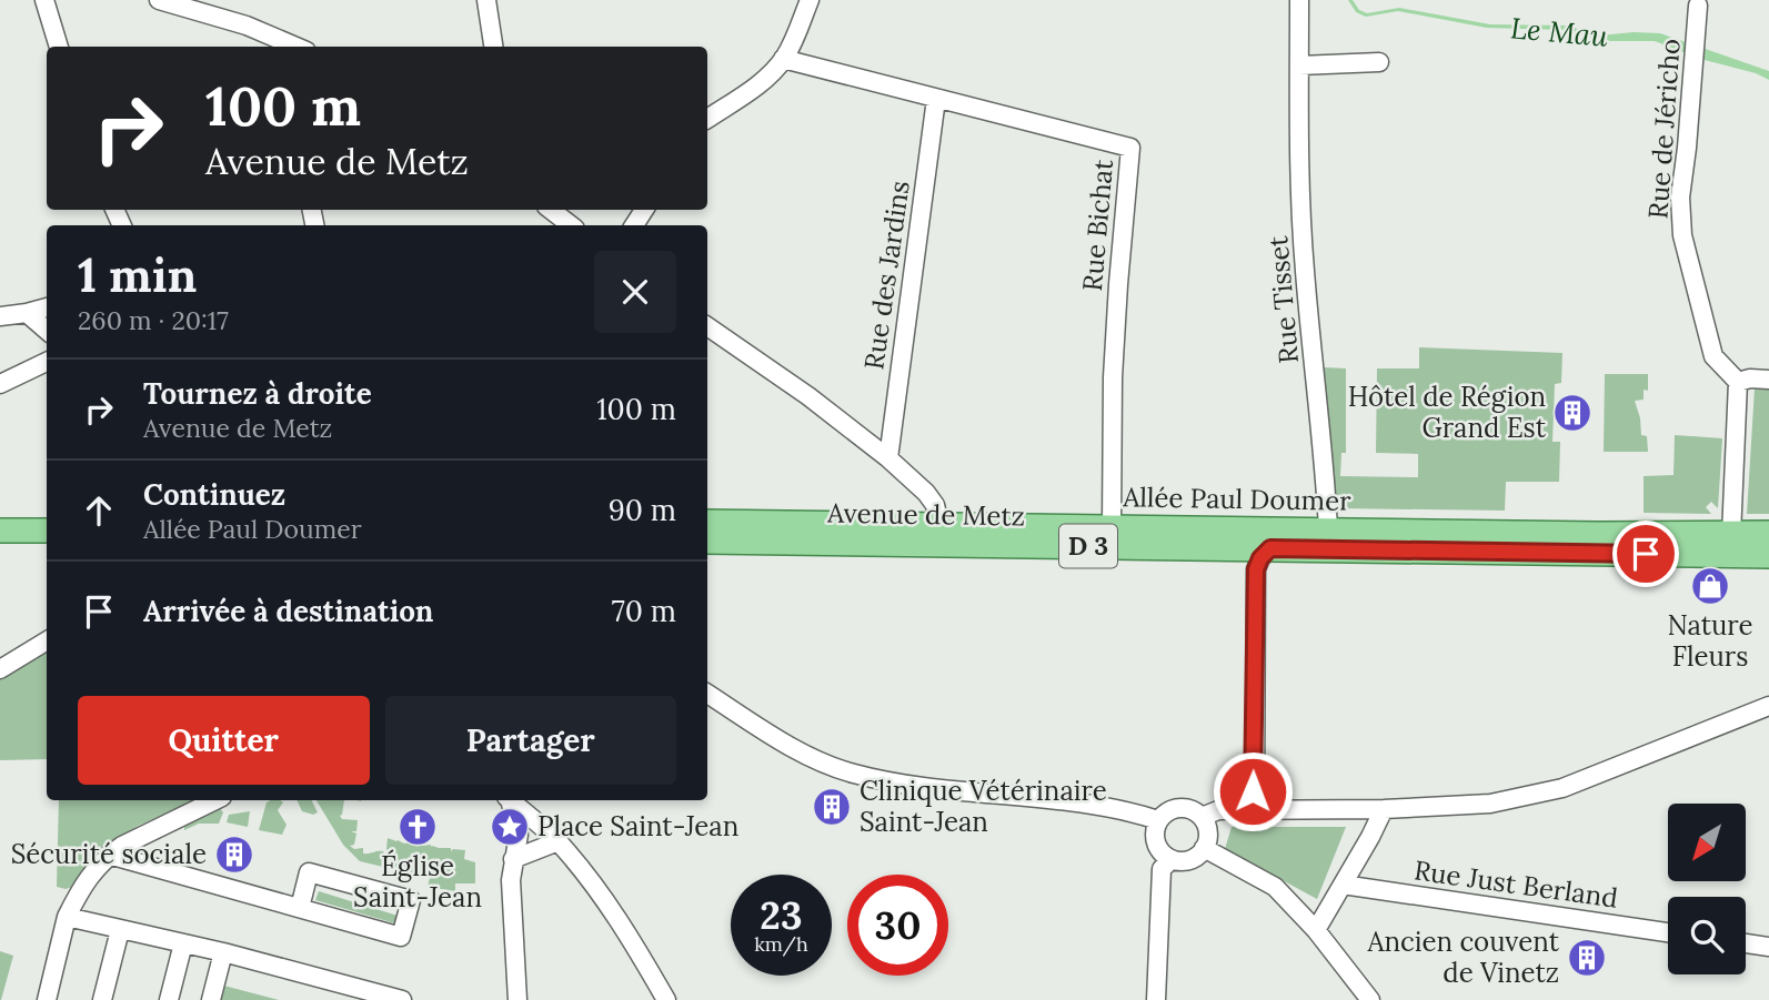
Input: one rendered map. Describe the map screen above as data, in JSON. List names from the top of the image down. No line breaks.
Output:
{"streets":{"main road":["Allée Paul Doumer","Avenue de Metz","D 3"],"street":["Rue de Jéricho","Rue Bichat","Rue des Jardins","Rue Tisset","Rue Just Berland"]},"crossings":[["Rue Bichat","Rue des Jardins"],["Rue Bichat","Allée Paul Doumer"],["Rue Tisset","Allée Paul Doumer"]],"water":["Le Mau"],"places":{"building":["Hôtel de Région Grand Est","Clinique Vétérinaire Saint-Jean","Sécurité sociale","Ancien couvent de Vinetz"],"shop":["Nature Fleurs"],"church":["Église Saint-Jean"],"place":["Place Saint-Jean"]},"north":"bottom left","page":{"turn":["100 m","Avenue de Metz"],"heading":["1 min","260 m · 20:17"],"list":[{"name":"Tournez à droite","note":"Avenue de Metz","value":"100 m"},{"name":"Continuez","note":"Allée Paul Doumer","value":"90 m"},{"name":"Arrivée à destination","value":"70 m"}],"buttons":["Quitter","Partager"],"speed":"23 km/h","limit":"30"}}
